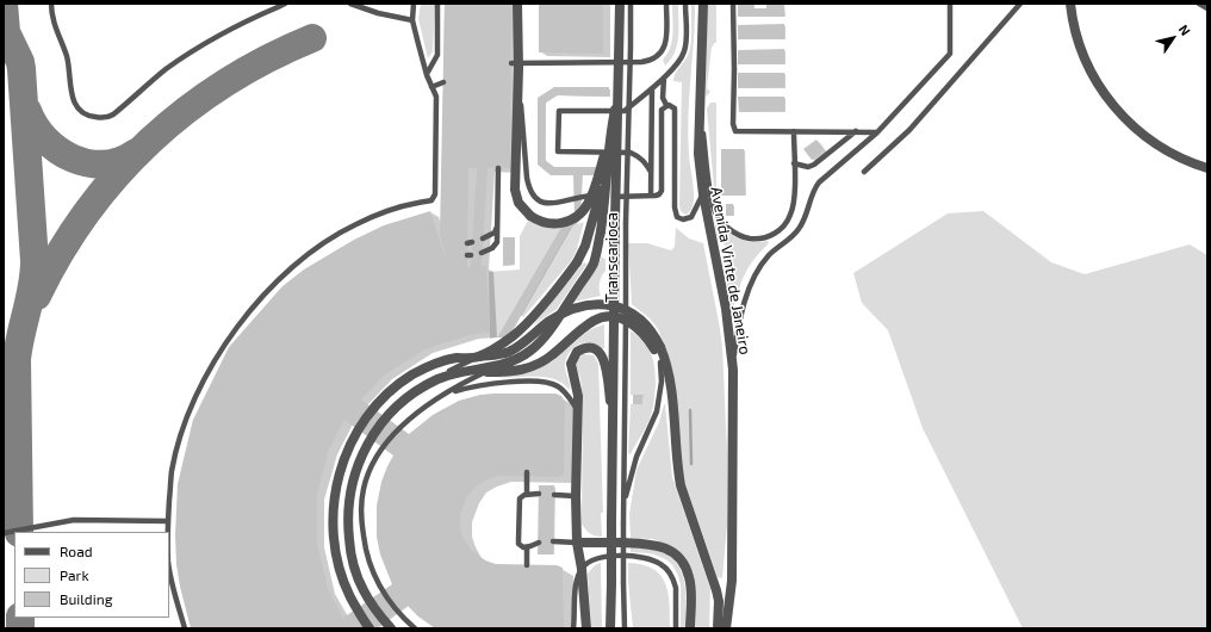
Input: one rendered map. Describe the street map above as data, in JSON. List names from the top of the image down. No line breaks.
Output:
{"streets":{"street":["Avenida Vinte de Janeiro"],"lane":["Transcarioca"]},"legend":["Road","Park","Building"],"north":"top right"}
